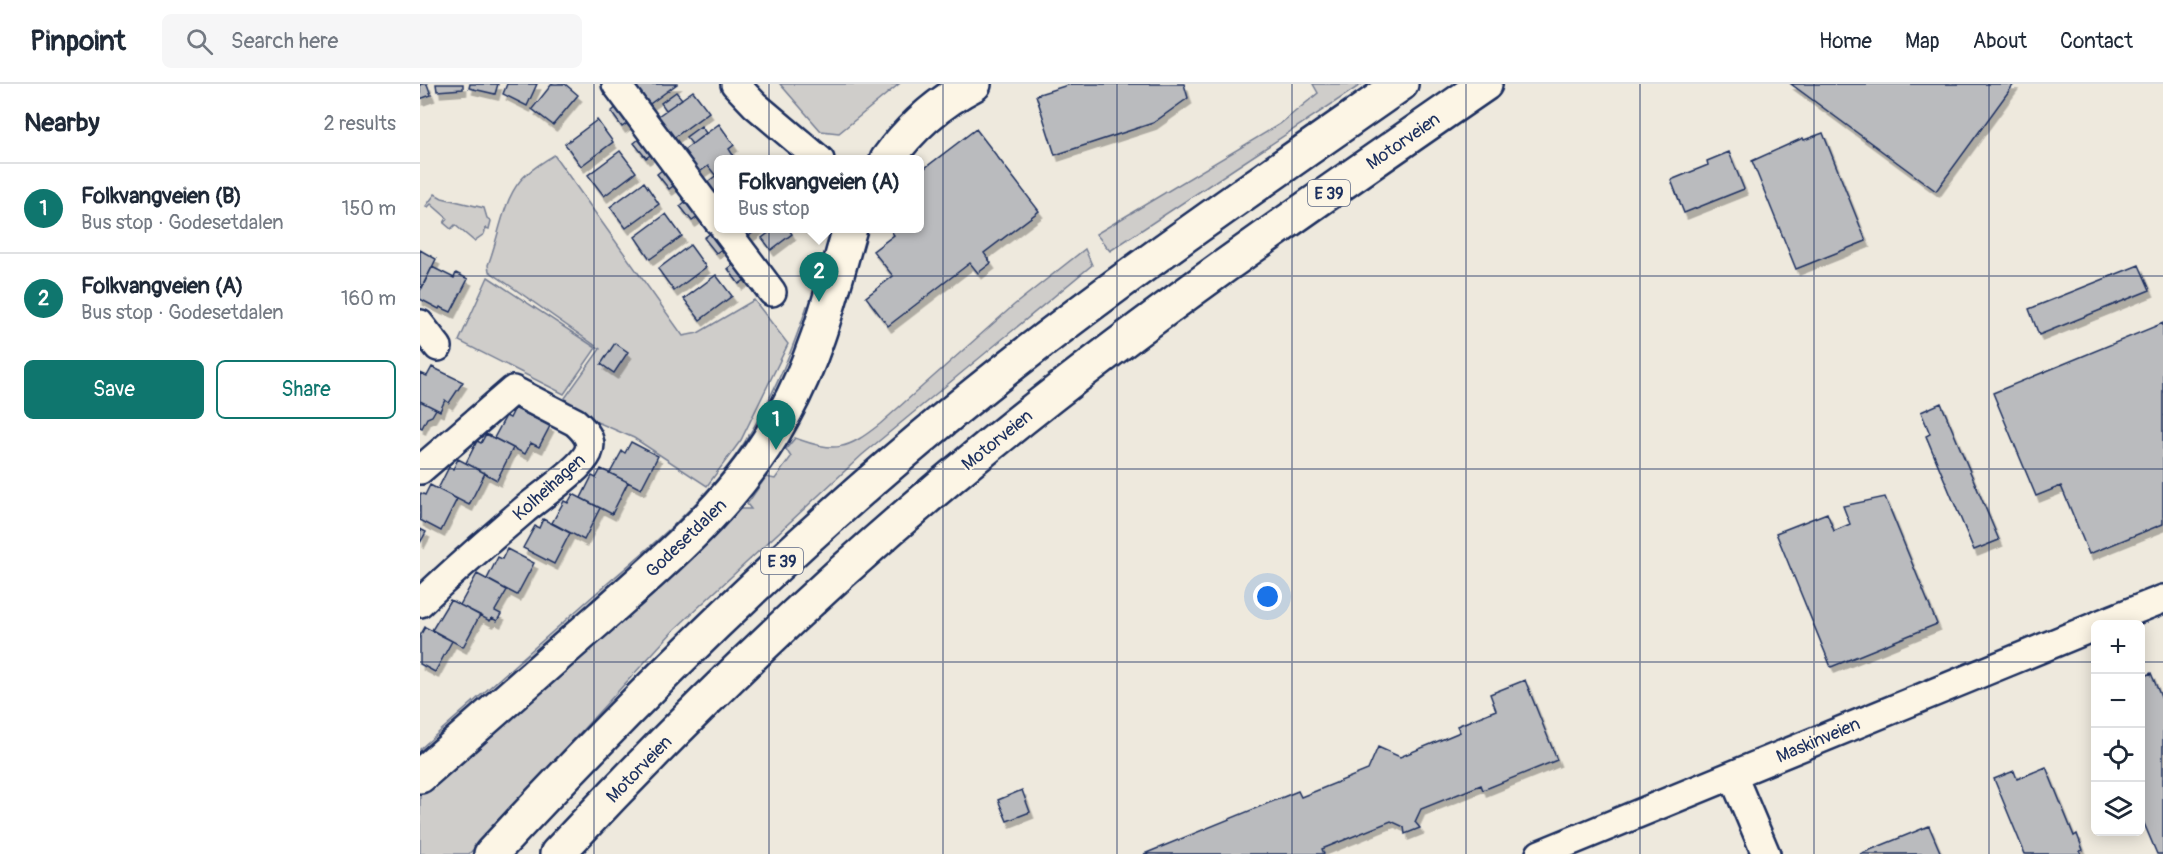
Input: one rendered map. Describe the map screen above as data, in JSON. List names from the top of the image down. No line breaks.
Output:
{"streets":{"main road":["Motorveien","E 39","Godesetdalen"],"street":["Kolheihagen","Maskinveien"]},"page":{"header":"Pinpoint","search":"Search here","nav":["Home","Map","About","Contact"],"heading":["Nearby","2 results"],"popup":["Folkvangveien (A)","Bus stop"],"list":[{"mark":"1","name":"Folkvangveien (B)","note":"Bus stop · Godesetdalen","value":"150 m"},{"mark":"2","name":"Folkvangveien (A)","note":"Bus stop · Godesetdalen","value":"160 m"}],"pins":["2","1"],"buttons":["Save","Share"],"map_buttons":["+","−"]}}
